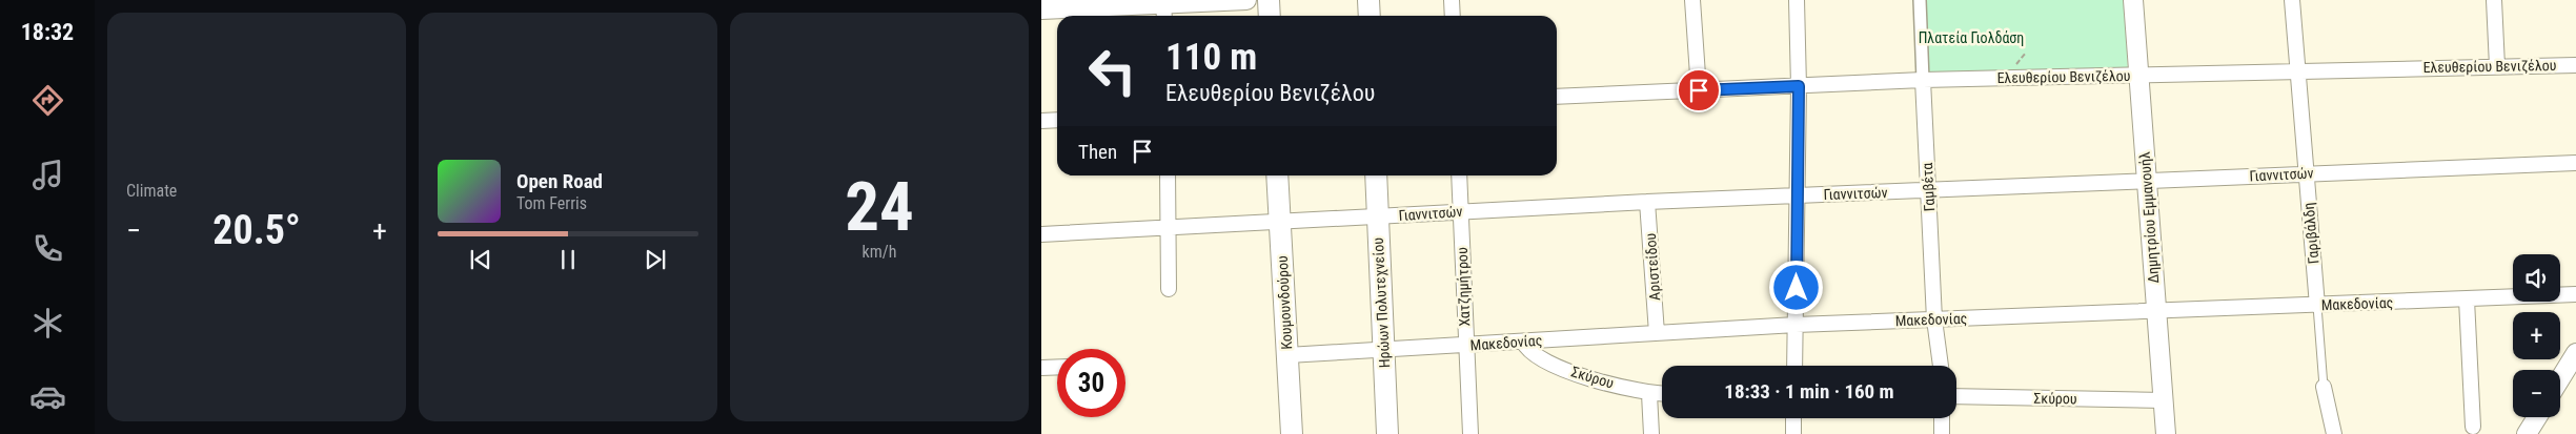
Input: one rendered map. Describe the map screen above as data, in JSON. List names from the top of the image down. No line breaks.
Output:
{"streets":{"main road":["Κουμουνδούρου","Ηρώων Πολυτεχνείου"],"street":["Ελευθερίου Βενιζέλου","Γιαννιτσών","Γαμβέτα","Δημητρίου Εμμανουήλ","Γαριβάλδη","Αριστείδου","Χατζημήτρου","Μακεδονίας","Σκύρου"]},"crossings":[["Ελευθερίου Βενιζέλου","Γαμβέτα"],["Ελευθερίου Βενιζέλου","Δημητρίου Εμμανουήλ"],["Ελευθερίου Βενιζέλου","Γαριβάλδη"],["Γιαννιτσών","Γαμβέτα"],["Γιαννιτσών","Δημητρίου Εμμανουήλ"],["Γιαννιτσών","Γαριβάλδη"],["Γιαννιτσών","Αριστείδου"],["Γιαννιτσών","Χατζημήτρου"],["Γιαννιτσών","Κουμουνδούρου"],["Γιαννιτσών","Ηρώων Πολυτεχνείου"],["Γαμβέτα","Μακεδονίας"],["Δημητρίου Εμμανουήλ","Μακεδονίας"],["Δημητρίου Εμμανουήλ","Σκύρου"],["Γαριβάλδη","Μακεδονίας"],["Αριστείδου","Μακεδονίας"],["Χατζημήτρου","Μακεδονίας"],["Κουμουνδούρου","Μακεδονίας"],["Ηρώων Πολυτεχνείου","Μακεδονίας"],["Μακεδονίας","Σκύρου"]],"parks":["Πλατεία Γιολδάση"],"page":{"tabs":"18:32","tile":["Climate",["24","km/h"]],"turn":["110 m","Ελευθερίου Βενιζέλου"],"then":"Then","song":["Open Road","Tom Ferris"],"heat":["−","20.5°","+"],"map_buttons":["+","−"],"limit":"30","trip":"18:33 · 1 min · 160 m"}}
